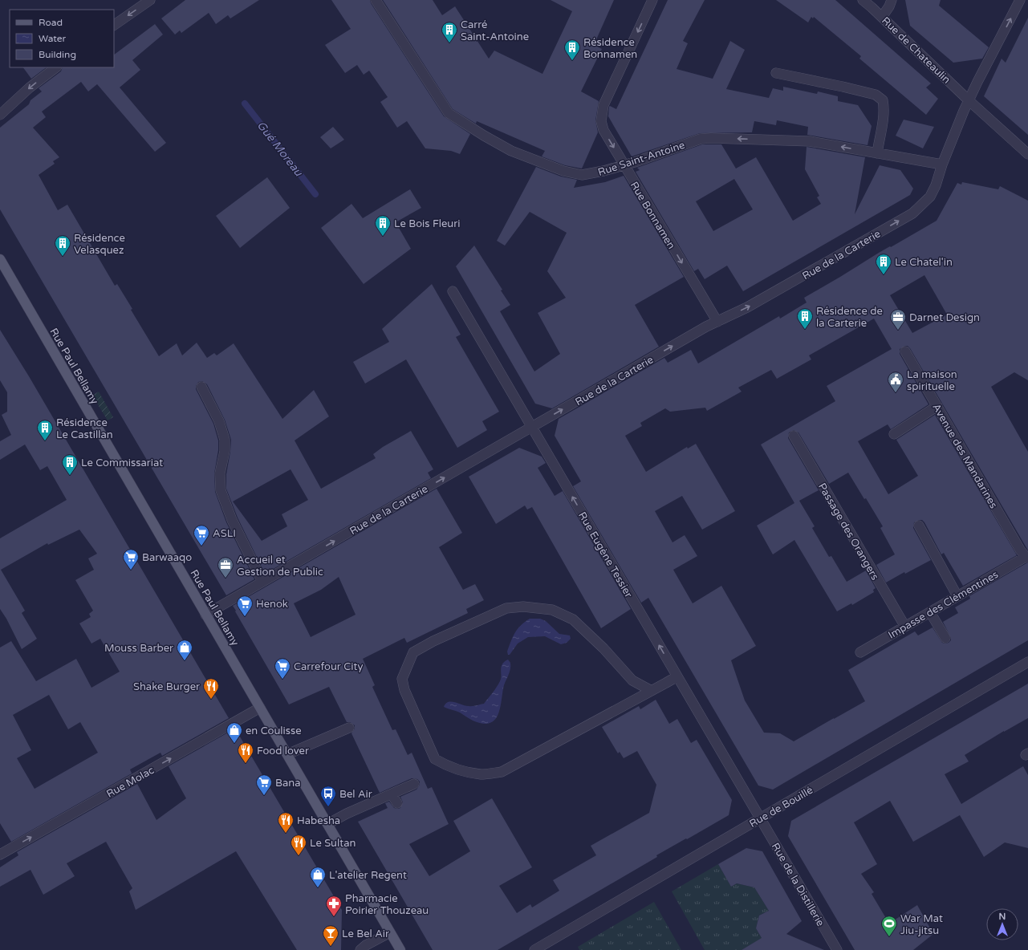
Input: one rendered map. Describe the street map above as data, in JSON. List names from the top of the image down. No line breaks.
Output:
{"streets":{"main road":["Rue Paul Bellamy"],"street":["Rue de Chateaulin","Rue Saint-Antoine","Rue Bonnamen","Rue de la Carterie","Avenue des Mandarines","Passage des Orangers","Rue Eugène Tessier","Impasse des Clémentines","Rue Molac","Rue de Bouillé","Rue de la Distillerie"]},"crossings":[["Rue de Chateaulin","Rue de la Carterie"],["Rue Saint-Antoine","Rue Bonnamen"],["Rue Saint-Antoine","Rue de la Carterie"],["Rue Bonnamen","Rue de la Carterie"],["Rue de la Carterie","Rue Paul Bellamy"],["Rue de la Carterie","Rue Eugène Tessier"],["Rue Paul Bellamy","Rue Molac"],["Avenue des Mandarines","Impasse des Clémentines"],["Passage des Orangers","Impasse des Clémentines"],["Rue Eugène Tessier","Rue de Bouillé"],["Rue Eugène Tessier","Rue de la Distillerie"],["Rue de Bouillé","Rue de la Distillerie"]],"one_way":["Rue Saint-Antoine","Rue Bonnamen","Rue de la Carterie","Rue Eugène Tessier","Rue Molac"],"water":["Gué Moreau"],"places":{"building":["Carré Saint-Antoine","Résidence Bonnamen","Le Bois Fleuri","Résidence Velasquez","Le Chatel'in","Résidence de la Carterie","Résidence Le Castillan","Le Commissariat"],"office":["Darnet Design","Accueil et Gestion de Public"],"public building":["La maison spirituelle"],"supermarket":["ASLI","Barwaaqo","Henok","Carrefour City","Bana"],"shop":["Mouss Barber","en Coulisse","L'atelier Regent"],"restaurant":["Shake Burger","Food lover","Habesha","Le Sultan"],"bus stop":["Bel Air"],"pharmacy":["Pharmacie Poirier Thouzeau"],"sports":["War Mat Jiu-jitsu"],"bar":["Le Bel Air"]},"legend":["Road","Water","Building"],"north":"top"}
